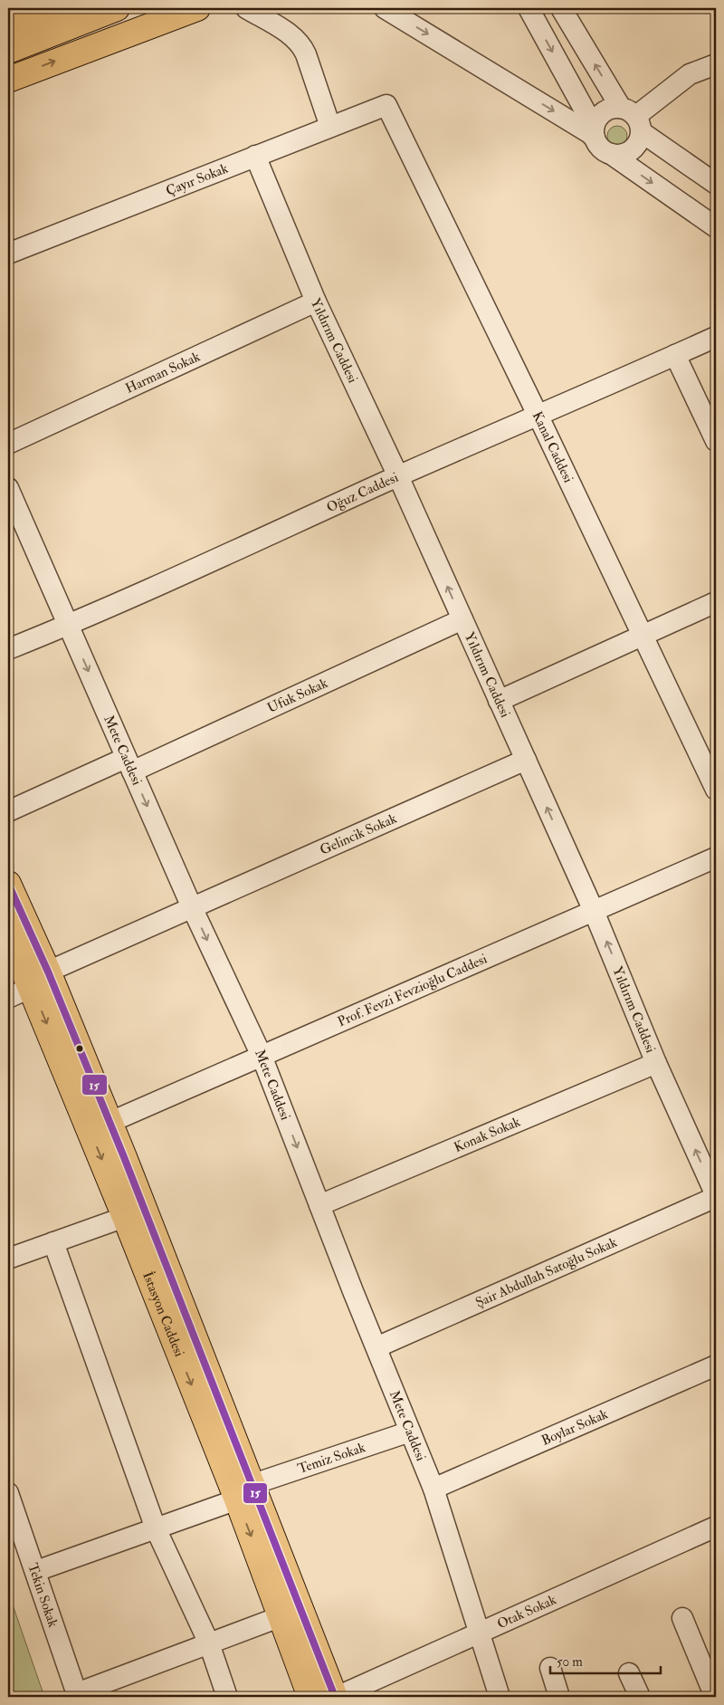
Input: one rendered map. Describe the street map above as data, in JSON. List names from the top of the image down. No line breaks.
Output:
{"streets":{"main road":["İstasyon Caddesi"],"street":["Çayır Sokak","Yıldırım Caddesi","Harman Sokak","Kanal Caddesi","Oğuz Caddesi","Ufuk Sokak","Mete Caddesi","Gelincik Sokak","Prof. Fevzi Fevzioğlu Caddesi","Konak Sokak","Şair Abdullah Satoğlu Sokak","Boylar Sokak","Temiz Sokak","Tekin Sokak","Otak Sokak"]},"crossings":[["Çayır Sokak","Yıldırım Caddesi"],["Çayır Sokak","Kanal Caddesi"],["Yıldırım Caddesi","Harman Sokak"],["Yıldırım Caddesi","Oğuz Caddesi"],["Yıldırım Caddesi","Ufuk Sokak"],["Yıldırım Caddesi","Gelincik Sokak"],["Yıldırım Caddesi","Prof. Fevzi Fevzioğlu Caddesi"],["Yıldırım Caddesi","Konak Sokak"],["Yıldırım Caddesi","Şair Abdullah Satoğlu Sokak"],["Kanal Caddesi","Oğuz Caddesi"],["Oğuz Caddesi","Mete Caddesi"],["Ufuk Sokak","Mete Caddesi"],["Mete Caddesi","Gelincik Sokak"],["Mete Caddesi","Prof. Fevzi Fevzioğlu Caddesi"],["Mete Caddesi","Konak Sokak"],["Mete Caddesi","Şair Abdullah Satoğlu Sokak"],["Mete Caddesi","Boylar Sokak"],["Mete Caddesi","Temiz Sokak"],["Mete Caddesi","Otak Sokak"],["Gelincik Sokak","İstasyon Caddesi"],["Prof. Fevzi Fevzioğlu Caddesi","İstasyon Caddesi"],["İstasyon Caddesi","Temiz Sokak"],["İstasyon Caddesi","Otak Sokak"],["Temiz Sokak","Tekin Sokak"]],"one_way":["Yıldırım Caddesi","Mete Caddesi"],"lines":["transit line 15"],"scale_bar":"50 m"}
